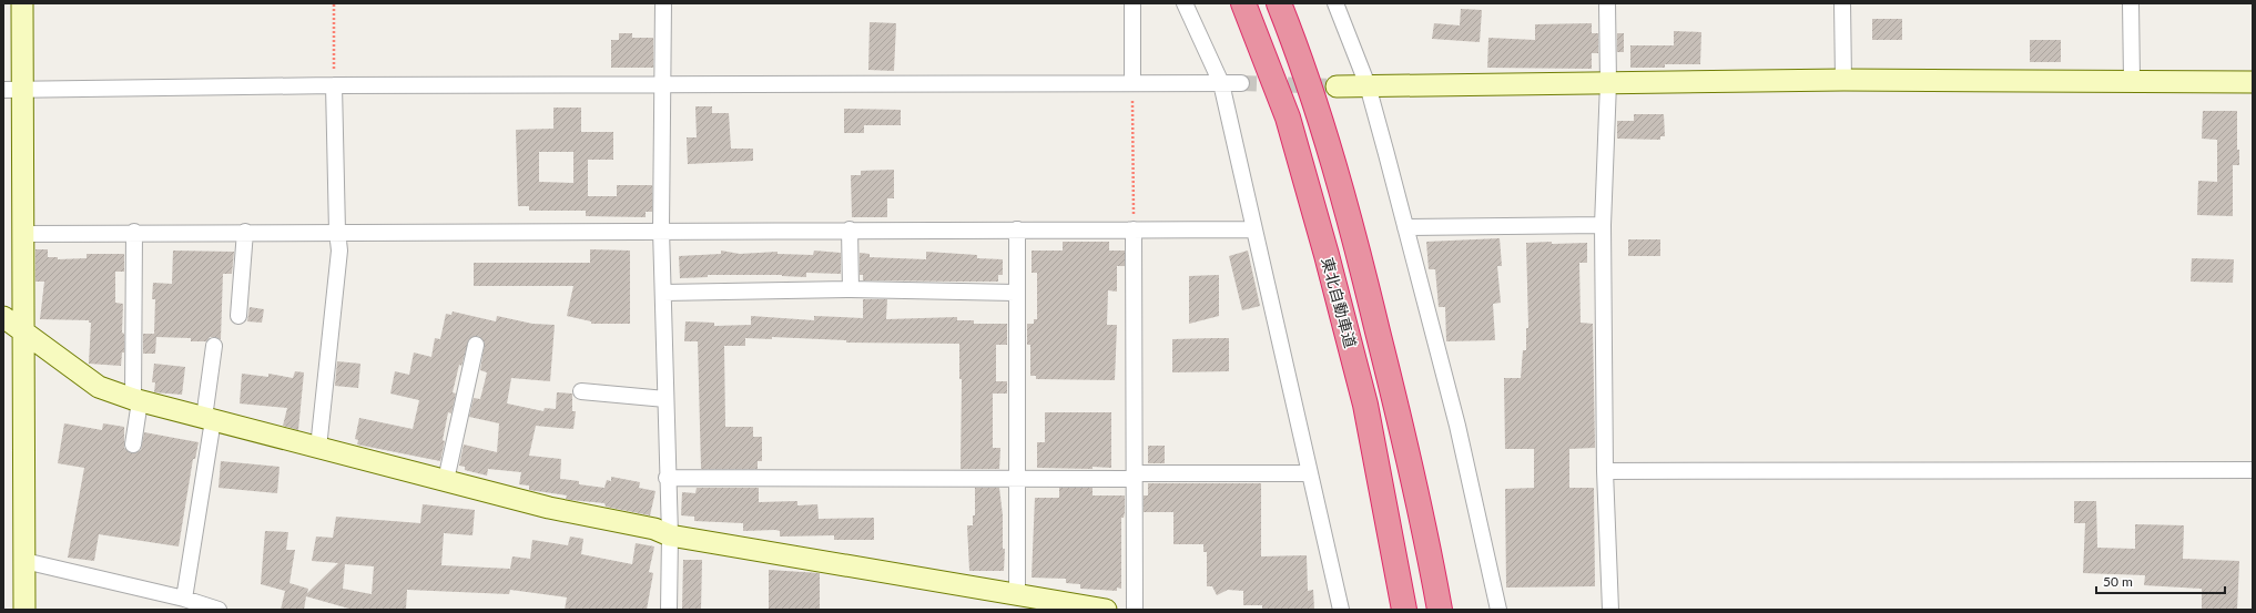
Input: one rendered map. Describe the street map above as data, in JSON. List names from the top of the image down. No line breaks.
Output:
{"streets":{"highway":["東北自動車道"]},"scale_bar":"50 m"}
